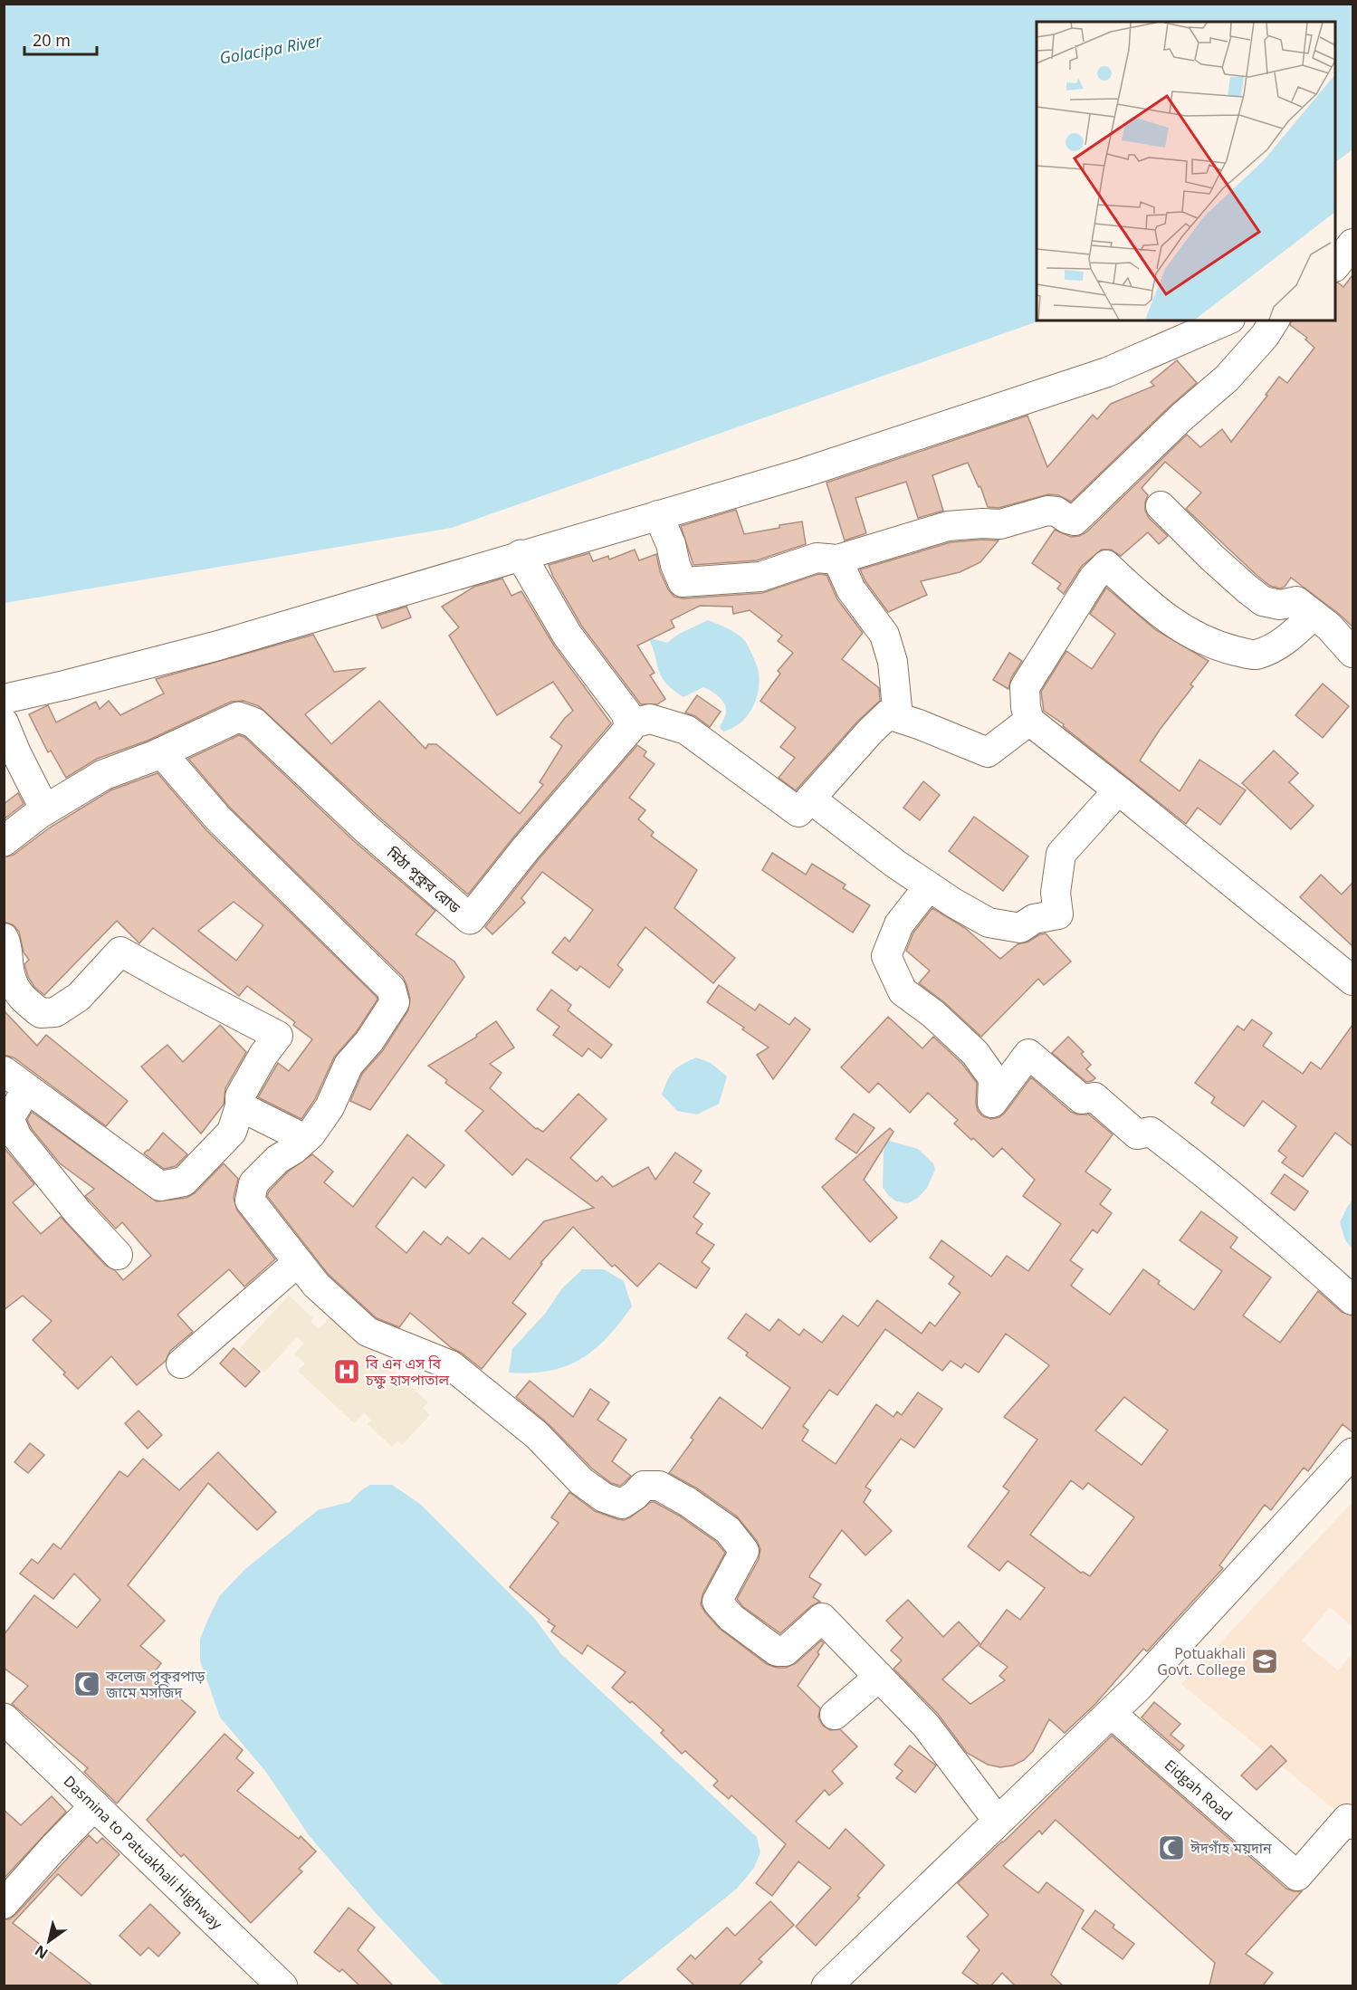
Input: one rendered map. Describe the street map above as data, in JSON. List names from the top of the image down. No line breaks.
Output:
{"streets":{"street":["মিঠা পুকুর রোড","Eidgah Road","Dasmina to Patuakhali Highway"]},"water":["Golacipa River"],"places":{"hospital":["বি এন এস বি চক্ষু হাসপাতাল"],"school or university":["Potuakhali Govt. College"],"mosque":["কলেজ পুকুরপাড় জামে মসজিদ","ঈদগাঁহ ময়দান"]},"scale_bar":"20 m","north":"bottom left"}
